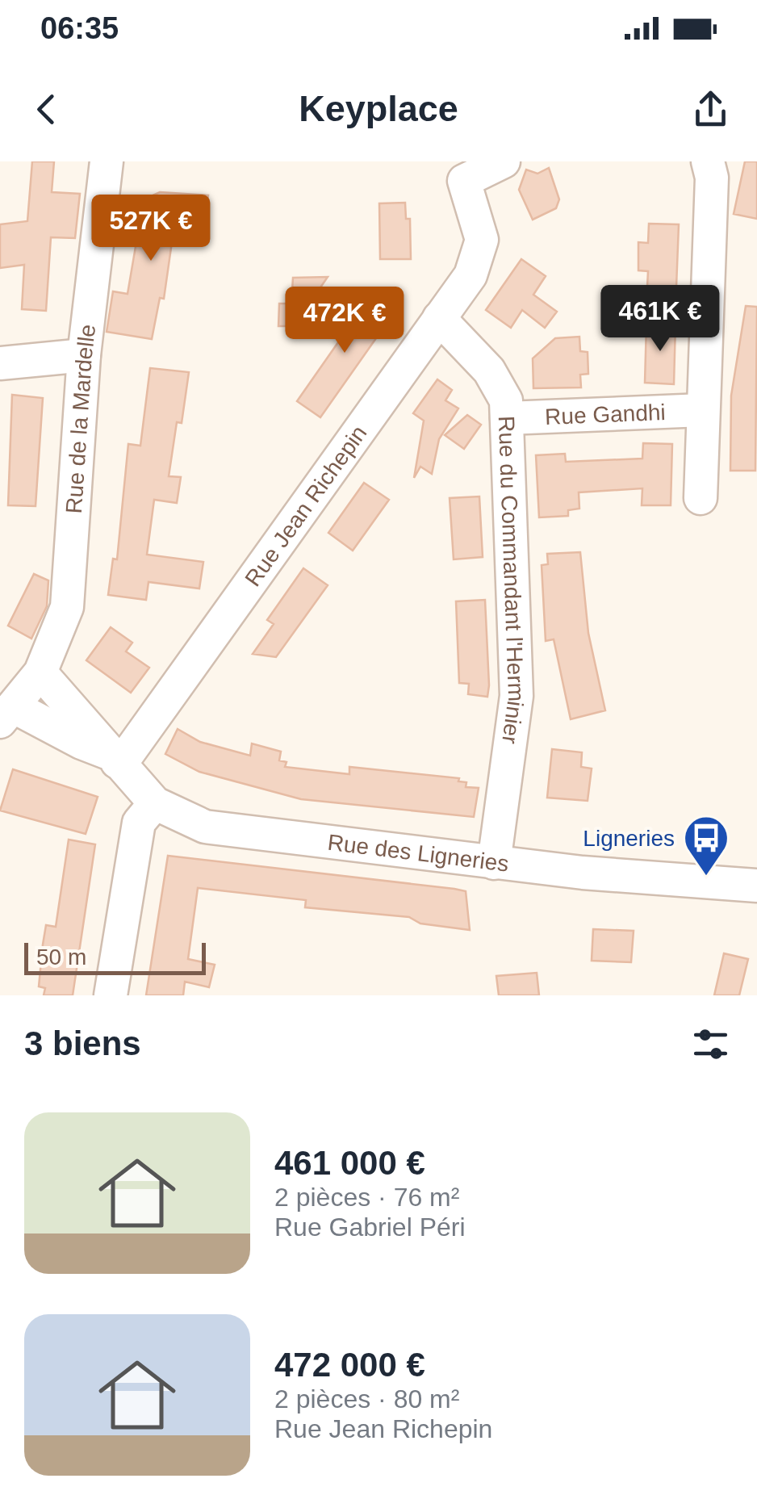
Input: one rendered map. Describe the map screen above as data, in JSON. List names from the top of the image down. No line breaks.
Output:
{"streets":{"street":["Rue Gandhi","Rue de la Mardelle","Rue Jean Richepin","Rue du Commandant l'Herminier","Rue des Ligneries"]},"crossings":[["Rue Gandhi","Rue du Commandant l'Herminier"],["Rue de la Mardelle","Rue des Ligneries"],["Rue Jean Richepin","Rue du Commandant l'Herminier"],["Rue Jean Richepin","Rue des Ligneries"],["Rue du Commandant l'Herminier","Rue des Ligneries"]],"places":{"bus stop":["Ligneries"]},"scale_bar":"50 m","page":{"status":"06:35","header":"Keyplace","price":["527K €","461K €","472K €"],"scale":"50 m","heading":"3 biens","list":[{"name":"461 000 €","note":"2 pièces · 76 m² · Rue Gabriel Péri"},{"name":"472 000 €","note":"2 pièces · 80 m² · Rue Jean Richepin"}]}}
